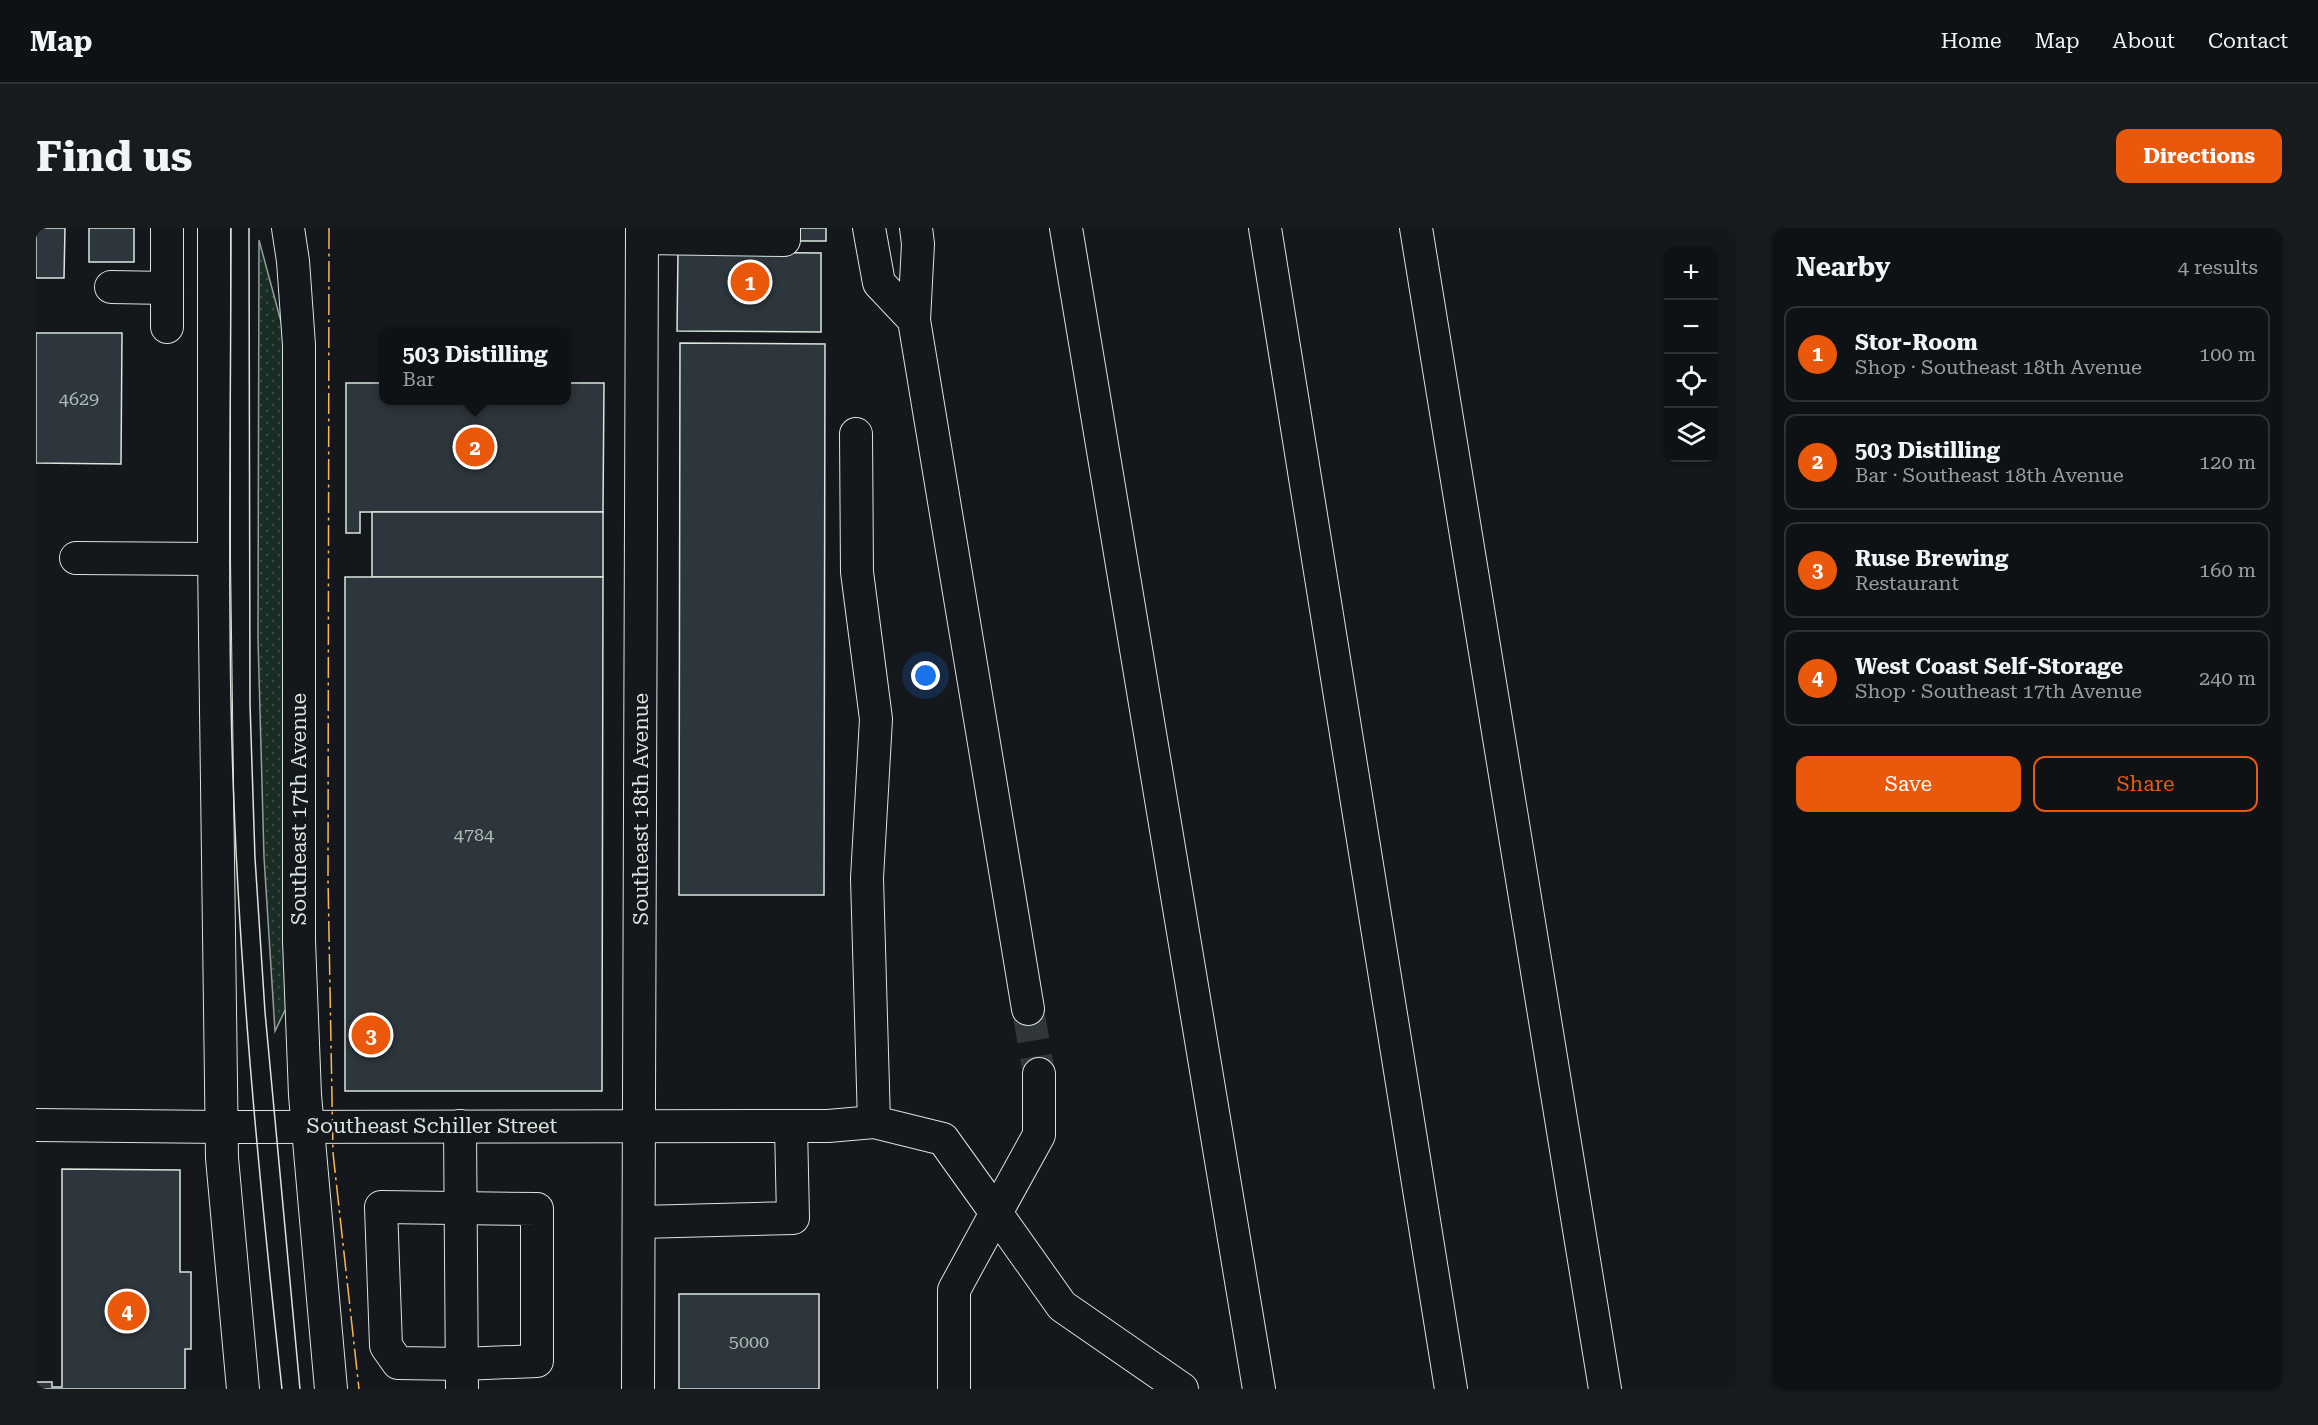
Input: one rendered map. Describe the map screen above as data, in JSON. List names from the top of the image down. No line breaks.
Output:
{"streets":{"street":["Southeast 17th Avenue","Southeast 18th Avenue","Southeast Schiller Street"]},"crossings":[["Southeast 17th Avenue","Southeast Schiller Street"],["Southeast 18th Avenue","Southeast Schiller Street"]],"house_numbers":["4629","4784","5000"],"page":{"header":"Map","nav":["Home","Map","About","Contact"],"buttons":["Directions",["Save","Share"]],"title":"Find us","heading":["Nearby","4 results"],"map_buttons":["+","−"],"pins":["1","2","3","4"],"list":[{"mark":"1","name":"Stor-Room","note":"Shop · Southeast 18th Avenue","value":"100 m"},{"mark":"2","name":"503 Distilling","note":"Bar · Southeast 18th Avenue","value":"120 m"},{"mark":"3","name":"Ruse Brewing","note":"Restaurant","value":"160 m"},{"mark":"4","name":"West Coast Self-Storage","note":"Shop · Southeast 17th Avenue","value":"240 m"}],"popup":["503 Distilling","Bar"]}}
